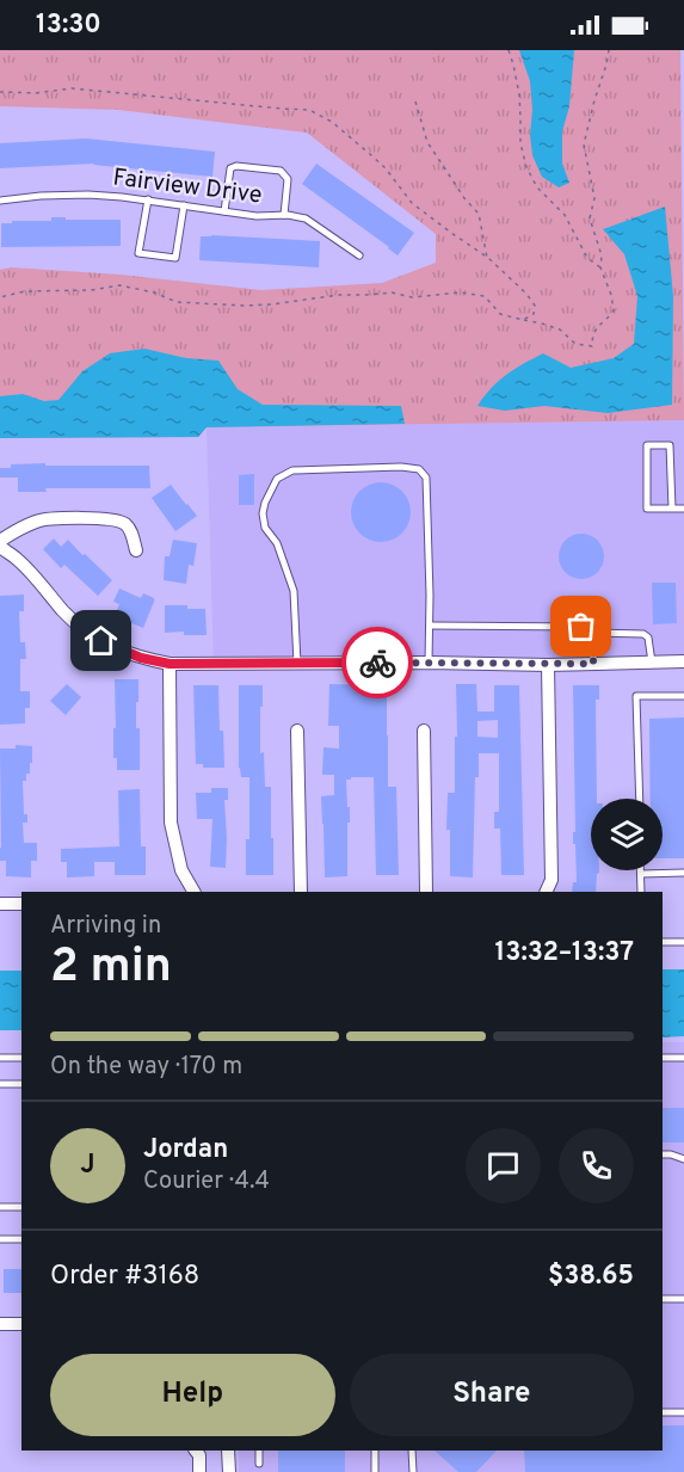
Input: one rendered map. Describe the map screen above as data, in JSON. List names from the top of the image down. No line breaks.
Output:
{"streets":{"lane":["Fairview Drive"]},"page":{"status":"13:30","heading":["2 min","Arriving in","13:32–13:37"],"panel":["Jordan","Courier · 4.4","Order #3168","$38.65"],"bar":"On the way · 170 m","round":"J","buttons":["Help","Share"]}}
